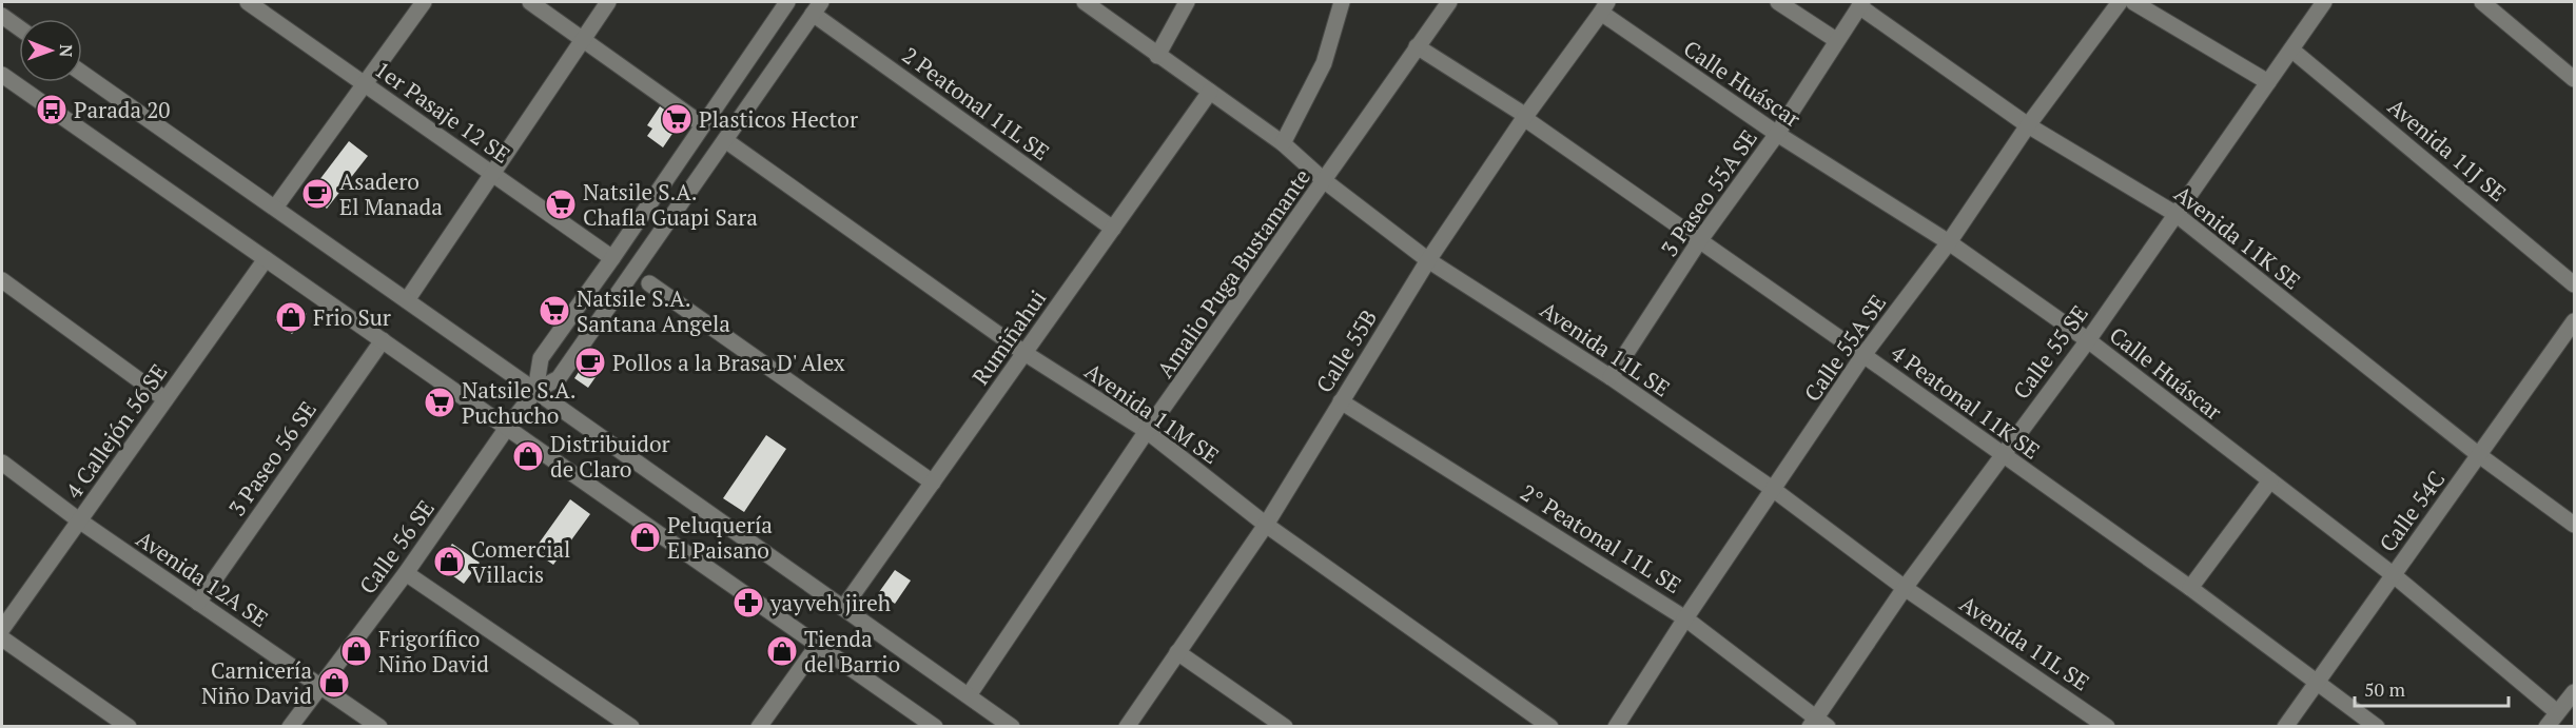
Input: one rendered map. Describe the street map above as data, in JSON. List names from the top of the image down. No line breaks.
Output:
{"streets":{"street":["Calle Huáscar","2 Peatonal 11L SE","1er Pasaje 12 SE","Avenida 11J SE","3 Paseo 55A SE","Avenida 11K SE","Amalio Puga Bustamante","Rumiñahui","Calle 55A SE","Avenida 11L SE","Calle 55B","Calle 55 SE","4 Peatonal 11K SE","Avenida 11M SE","4 Callejón 56 SE","3 Paseo 56 SE","Calle 54C","2° Peatonal 11L SE","Calle 56 SE","Avenida 12A SE"]},"crossings":[["Calle Huáscar","3 Paseo 55A SE"],["Calle Huáscar","Calle 55A SE"],["Calle Huáscar","Calle 55B"],["Calle Huáscar","Calle 55 SE"],["Calle Huáscar","Calle 54C"],["2 Peatonal 11L SE","Rumiñahui"],["2 Peatonal 11L SE","Calle 56 SE"],["1er Pasaje 12 SE","Calle 56 SE"],["Avenida 11J SE","Calle 55 SE"],["3 Paseo 55A SE","Avenida 11K SE"],["3 Paseo 55A SE","Avenida 11L SE"],["3 Paseo 55A SE","4 Peatonal 11K SE"],["Avenida 11K SE","Calle 55A SE"],["Avenida 11K SE","Calle 55 SE"],["Avenida 11K SE","Calle 54C"],["Amalio Puga Bustamante","Avenida 11L SE"],["Amalio Puga Bustamante","4 Peatonal 11K SE"],["Amalio Puga Bustamante","Avenida 11M SE"],["Rumiñahui","Avenida 11L SE"],["Rumiñahui","Avenida 11M SE"],["Calle 55A SE","Avenida 11L SE"],["Calle 55A SE","4 Peatonal 11K SE"],["Calle 55A SE","2° Peatonal 11L SE"],["Avenida 11L SE","Calle 55B"],["Avenida 11L SE","Calle 55 SE"],["Calle 55B","4 Peatonal 11K SE"],["Calle 55B","Avenida 11M SE"],["Calle 55B","2° Peatonal 11L SE"],["Calle 55 SE","4 Peatonal 11K SE"],["Calle 55 SE","2° Peatonal 11L SE"],["4 Peatonal 11K SE","Calle 54C"],["Avenida 11M SE","Calle 56 SE"],["4 Callejón 56 SE","Avenida 12A SE"],["3 Paseo 56 SE","Avenida 12A SE"],["Calle 56 SE","Avenida 12A SE"]],"places":{"bus stop":["Parada 20"],"supermarket":["Plasticos Hector","Natsile S.A. Chafla Guapi Sara","Natsile S.A. Santana Angela","Natsile S.A. Puchucho"],"cafe":["Asadero El Manada","Pollos a la Brasa D' Alex"],"shop":["Frio Sur","Distribuidor de Claro","Peluquería El Paisano","Comercial Villacis","Frigorífico Niño David","Tienda del Barrio","Carnicería Niño David"],"pharmacy":["yayveh jireh"]},"scale_bar":"50 m","north":"right"}
